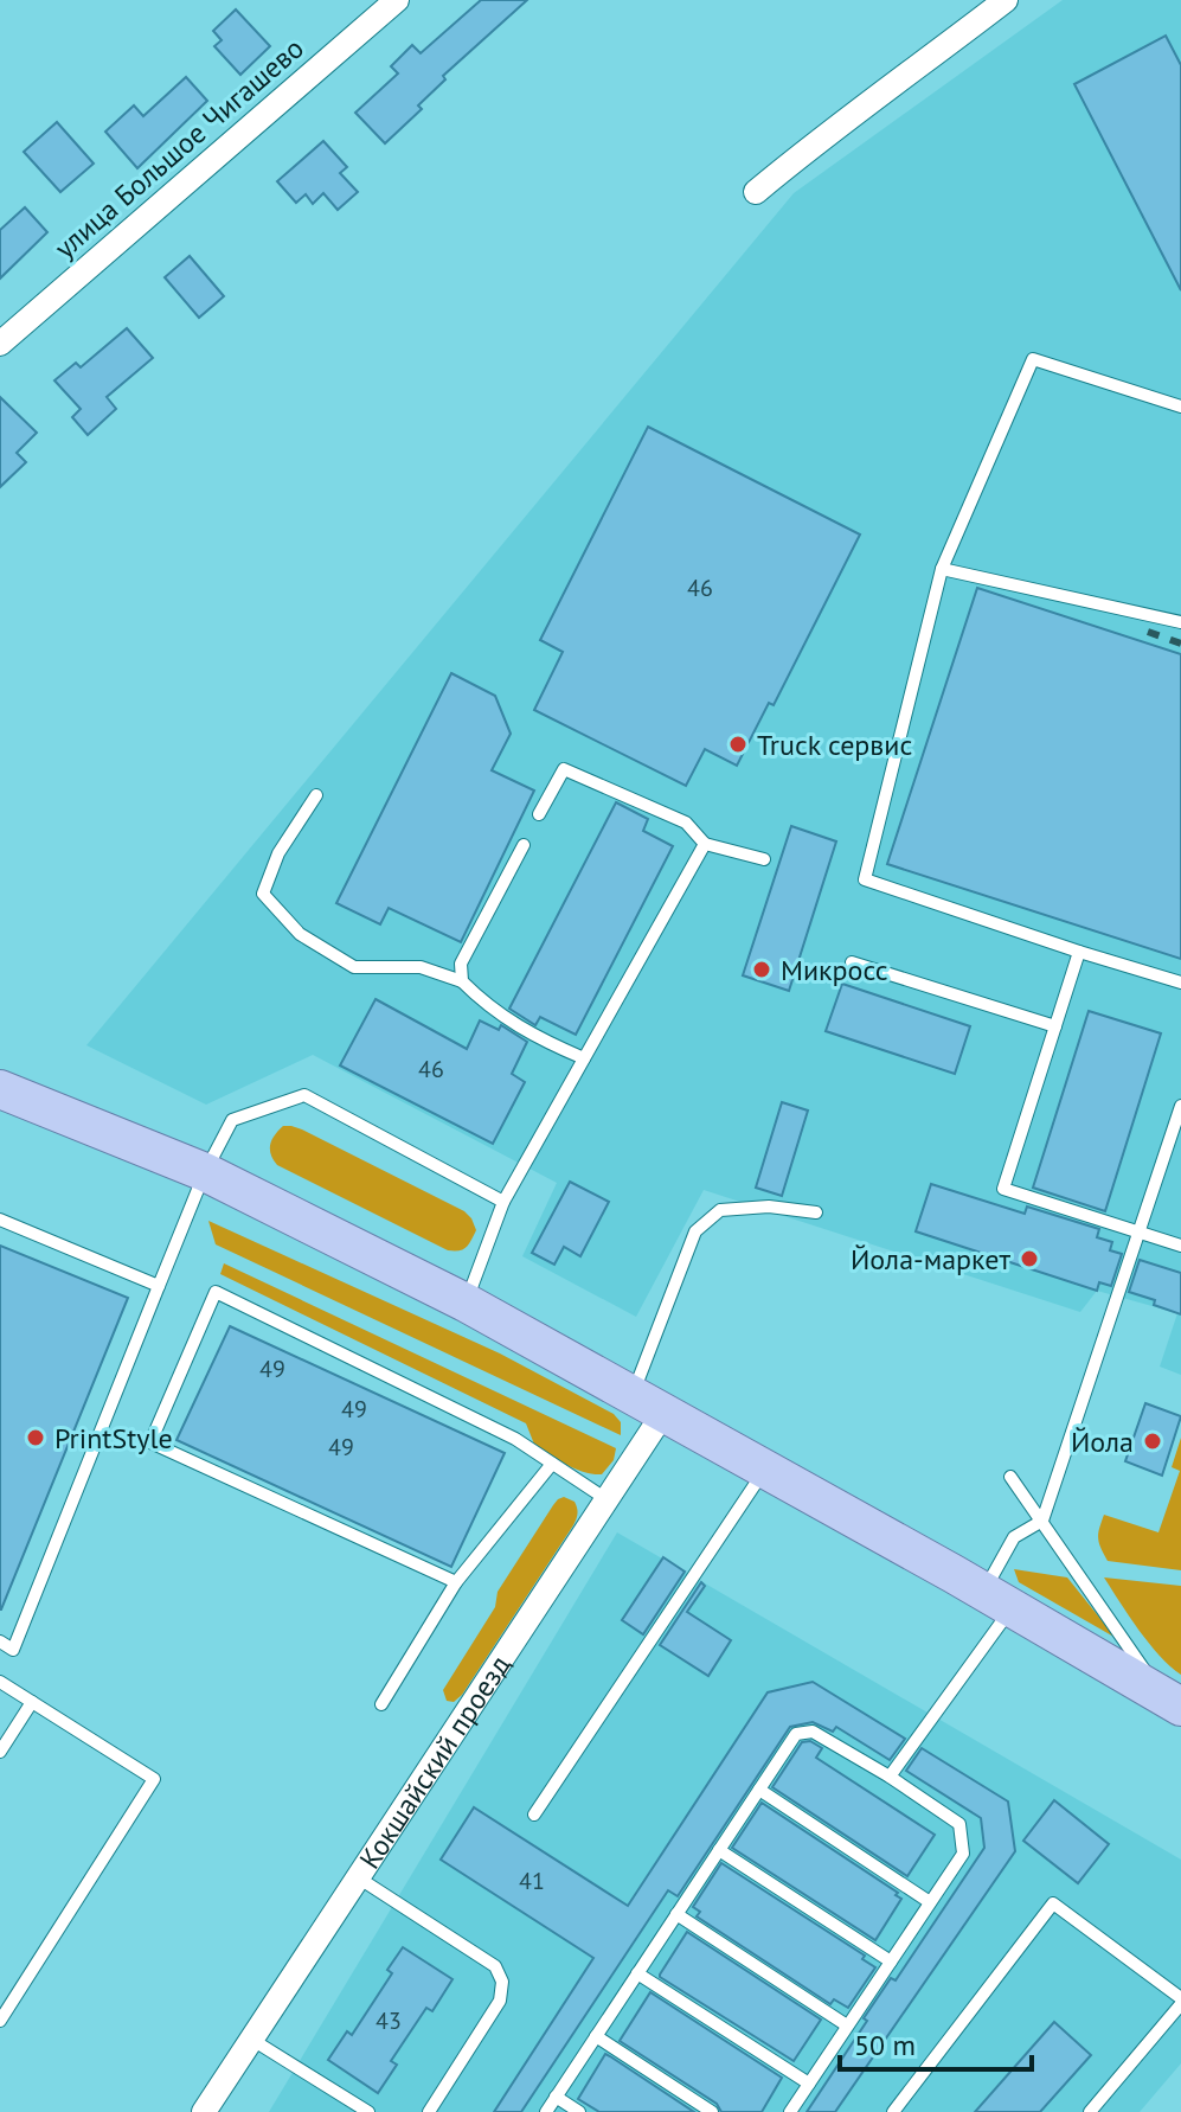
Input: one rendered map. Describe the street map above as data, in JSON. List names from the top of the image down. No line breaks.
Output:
{"streets":{"street":["улица Большое Чигашево","Кокшайский проезд"]},"places":["Truck сервис","Микросс","Йола-маркет","PrintStyle","Йола"],"house_numbers":["46","46","49","49","49","41","43"],"scale_bar":"50 m"}
